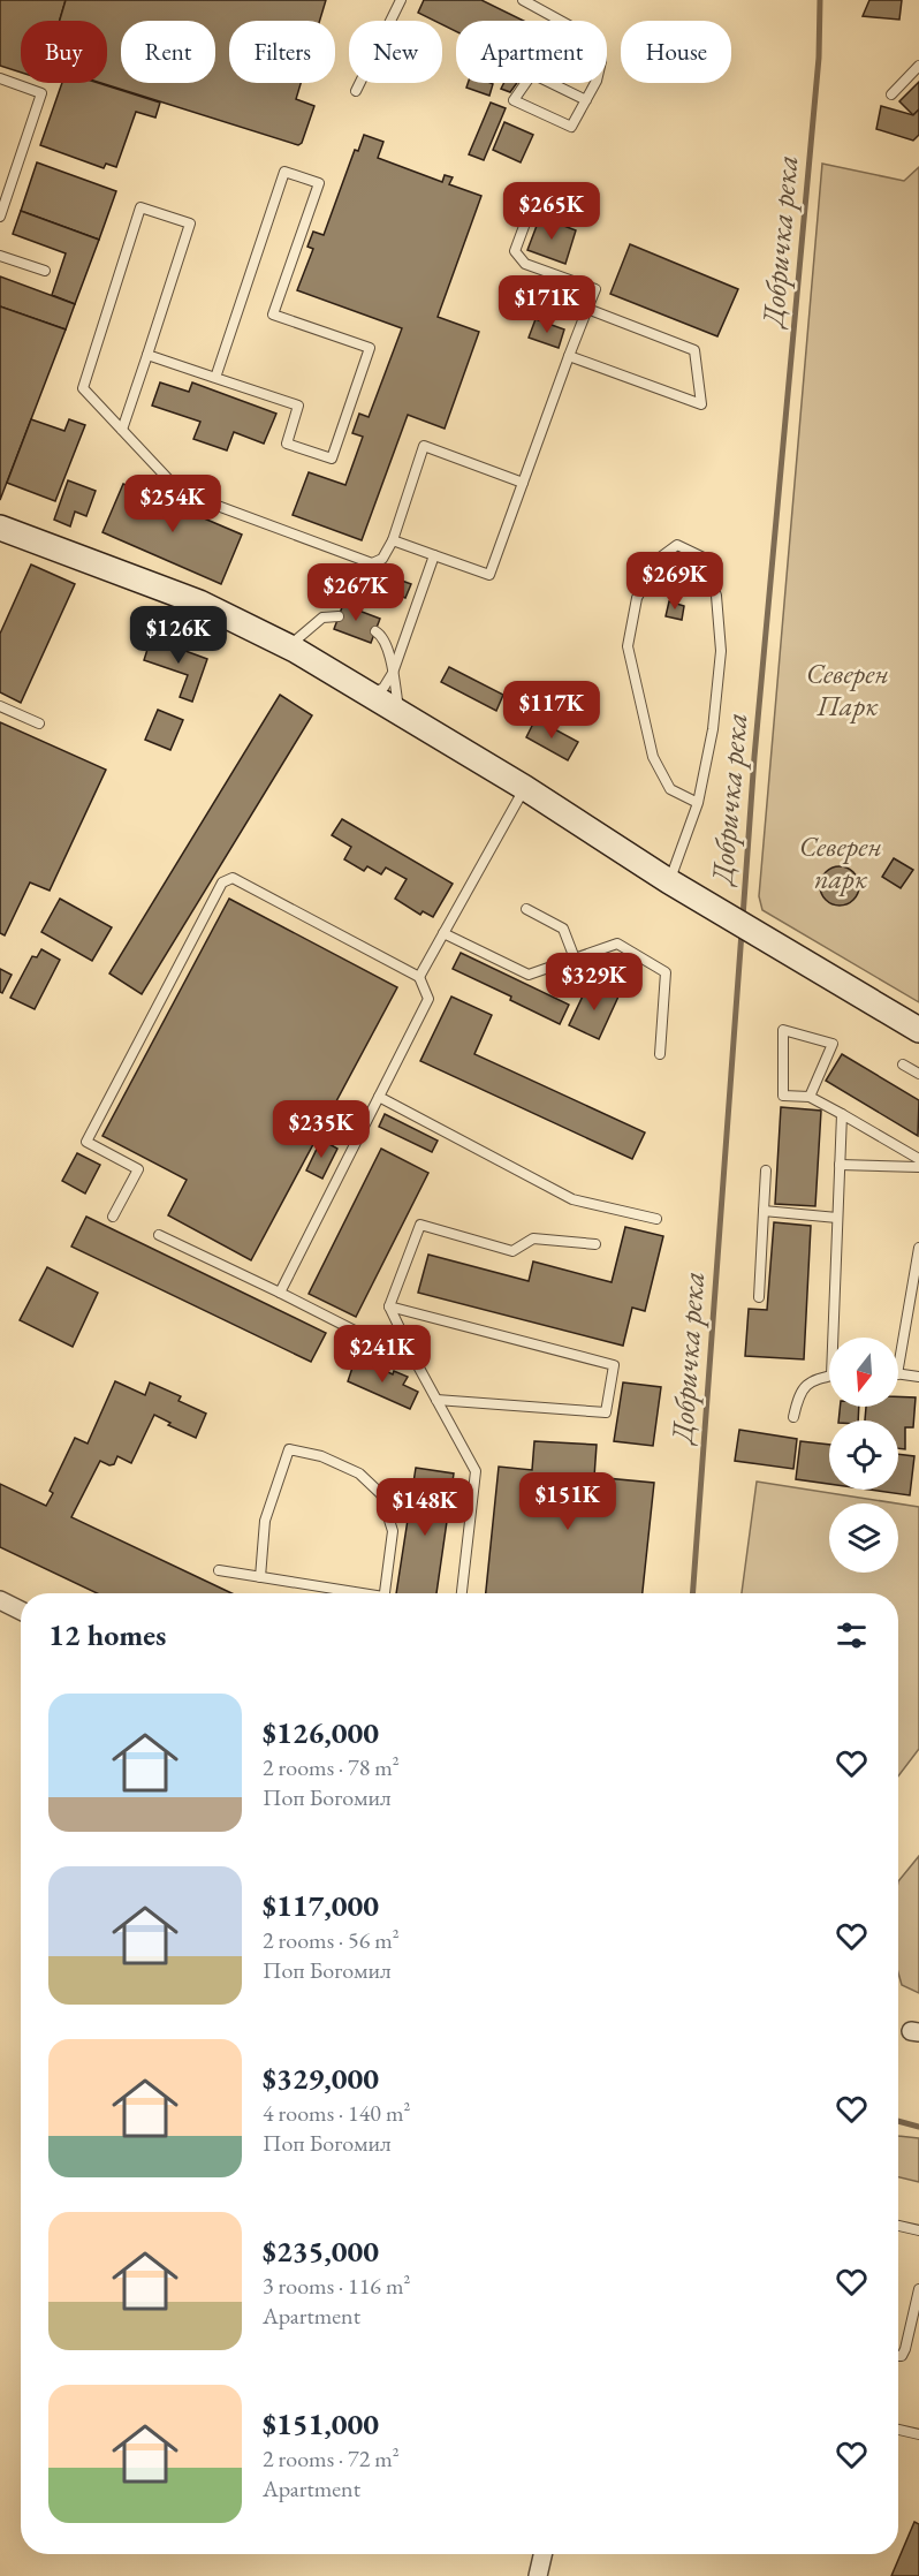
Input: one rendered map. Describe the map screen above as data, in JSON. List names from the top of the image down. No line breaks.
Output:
{"water":["Добричка река"],"parks":["Северен Парк","Северен парк"],"north":"bottom","page":{"chip":["Buy","Rent","Filters","New","Apartment","House"],"price":["$265K","$171K","$254K","$269K","$267K","$126K","$117K","$329K","$235K","$241K","$151K","$148K"],"heading":"12 homes","list":[{"name":"$126,000","note":"2 rooms · 78 m² · Поп Богомил"},{"name":"$117,000","note":"2 rooms · 56 m² · Поп Богомил"},{"name":"$329,000","note":"4 rooms · 140 m² · Поп Богомил"},{"name":"$235,000","note":"3 rooms · 116 m² · Apartment"},{"name":"$151,000","note":"2 rooms · 72 m² · Apartment"}]}}
